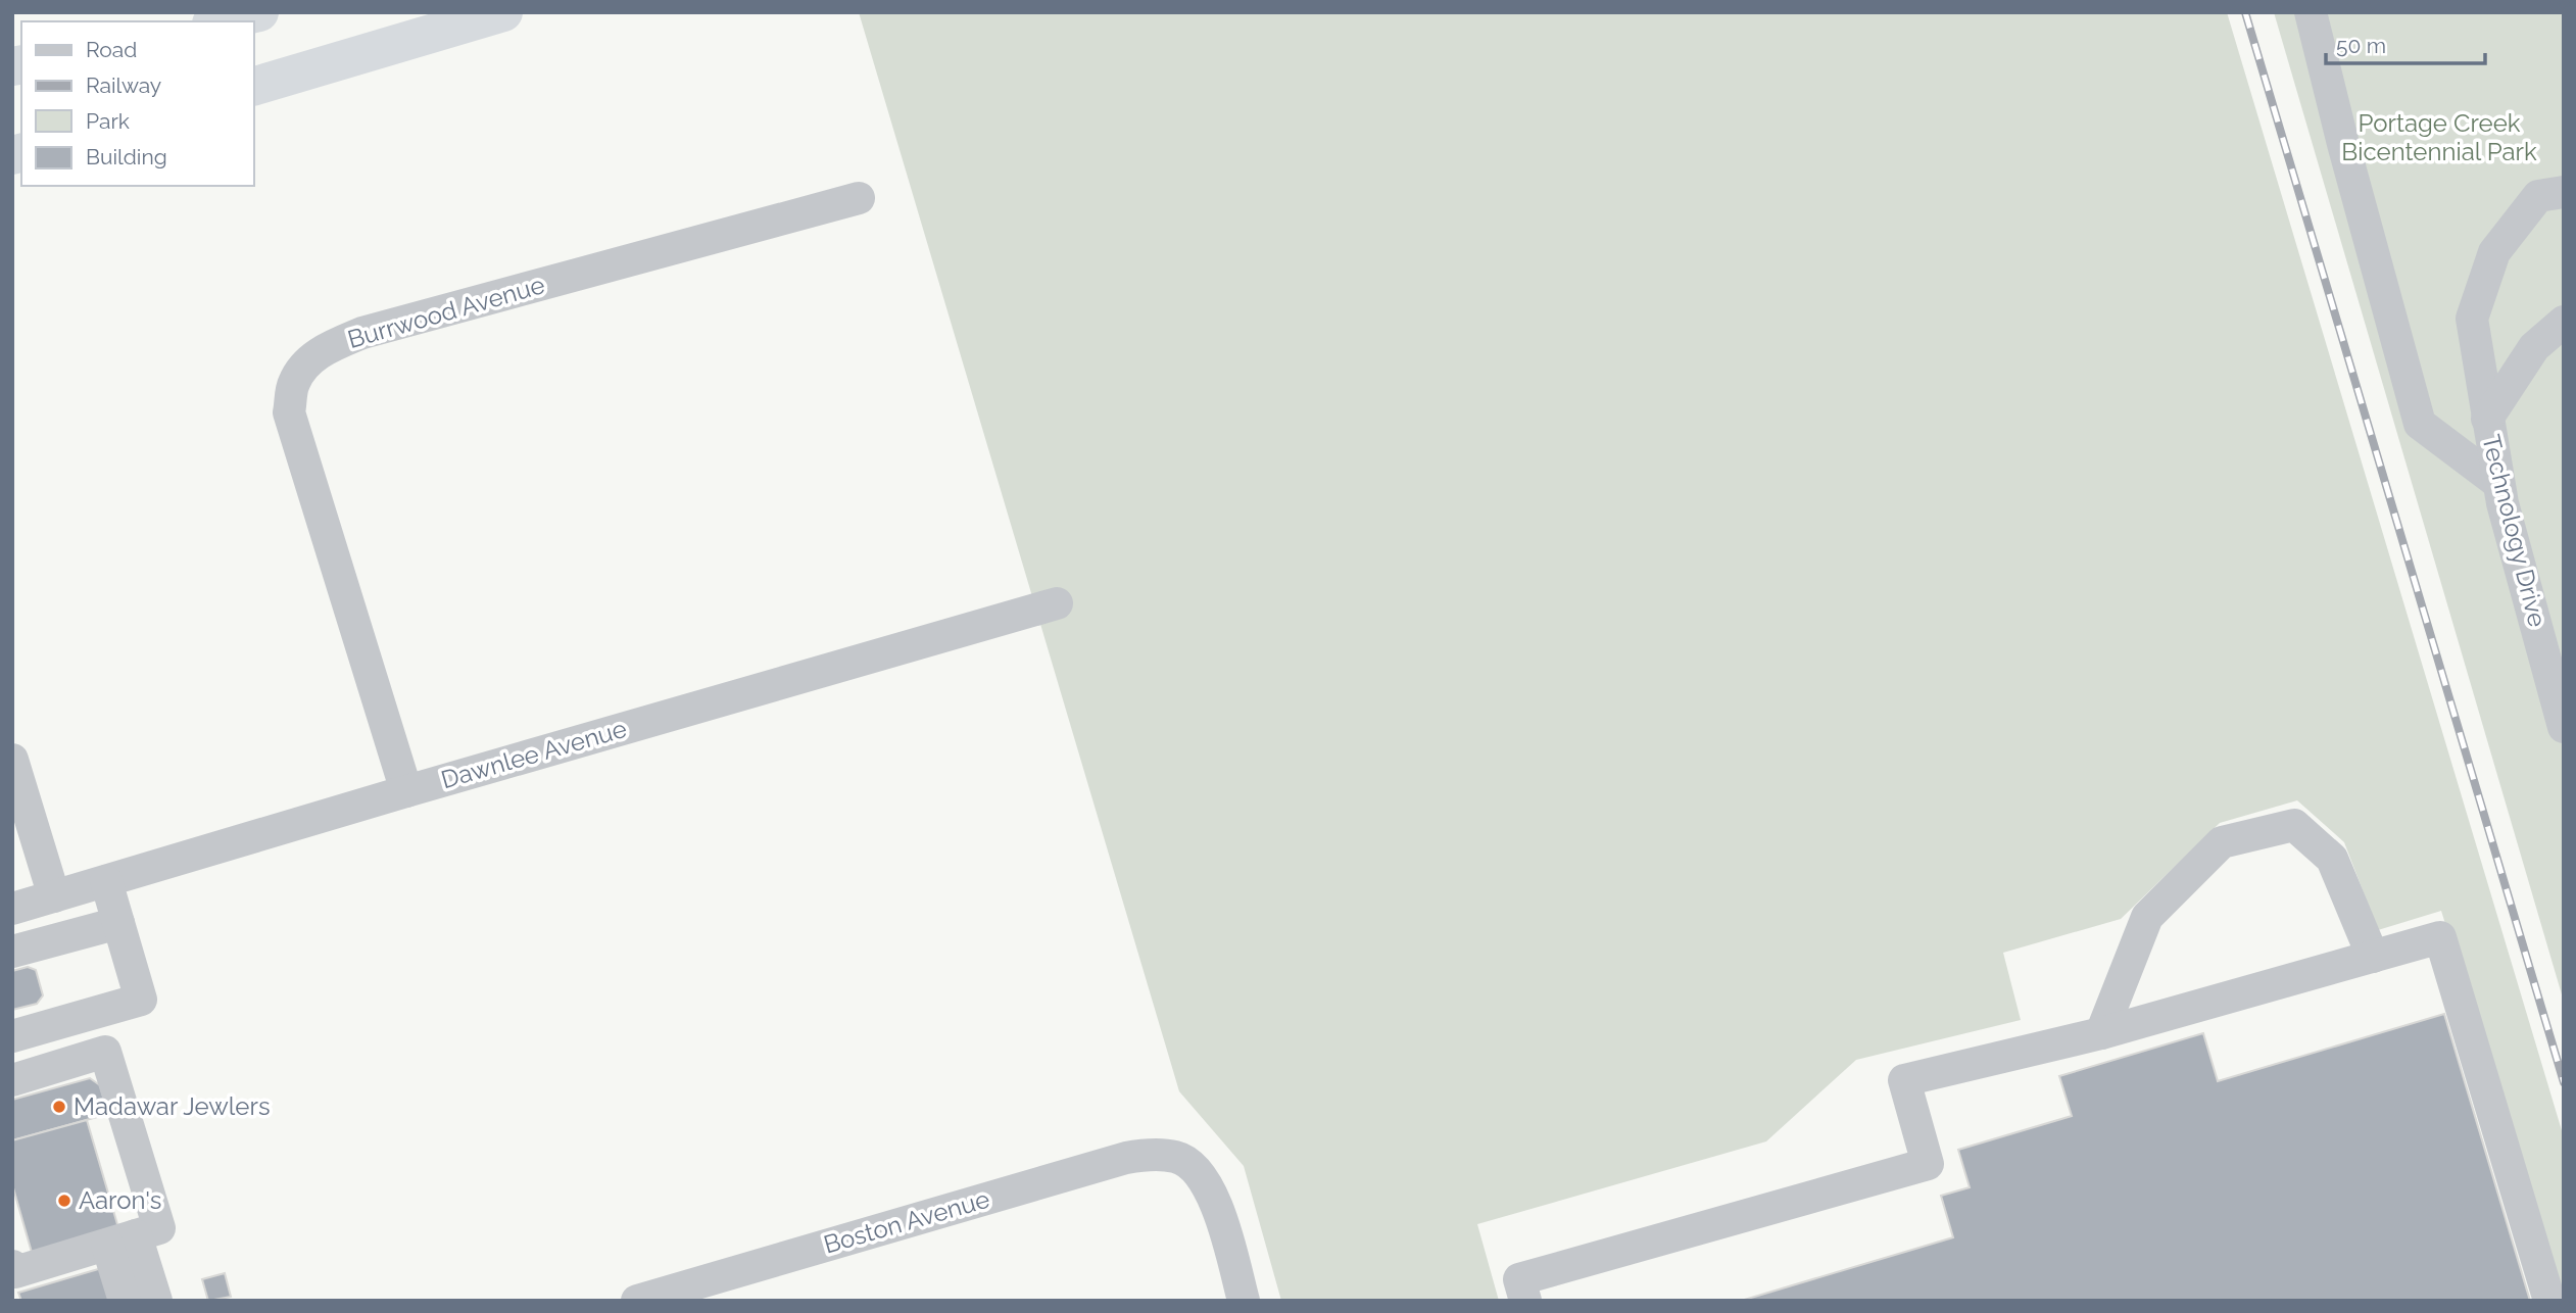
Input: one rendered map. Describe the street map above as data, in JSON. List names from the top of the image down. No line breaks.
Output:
{"streets":{"street":["Burrwood Avenue","Technology Drive","Dawnlee Avenue","Boston Avenue"]},"crossings":[["Burrwood Avenue","Dawnlee Avenue"]],"parks":["Portage Creek Bicentennial Park"],"places":["Madawar Jewlers","Aaron's"],"legend":["Road","Railway","Park","Building"],"scale_bar":"50 m"}
